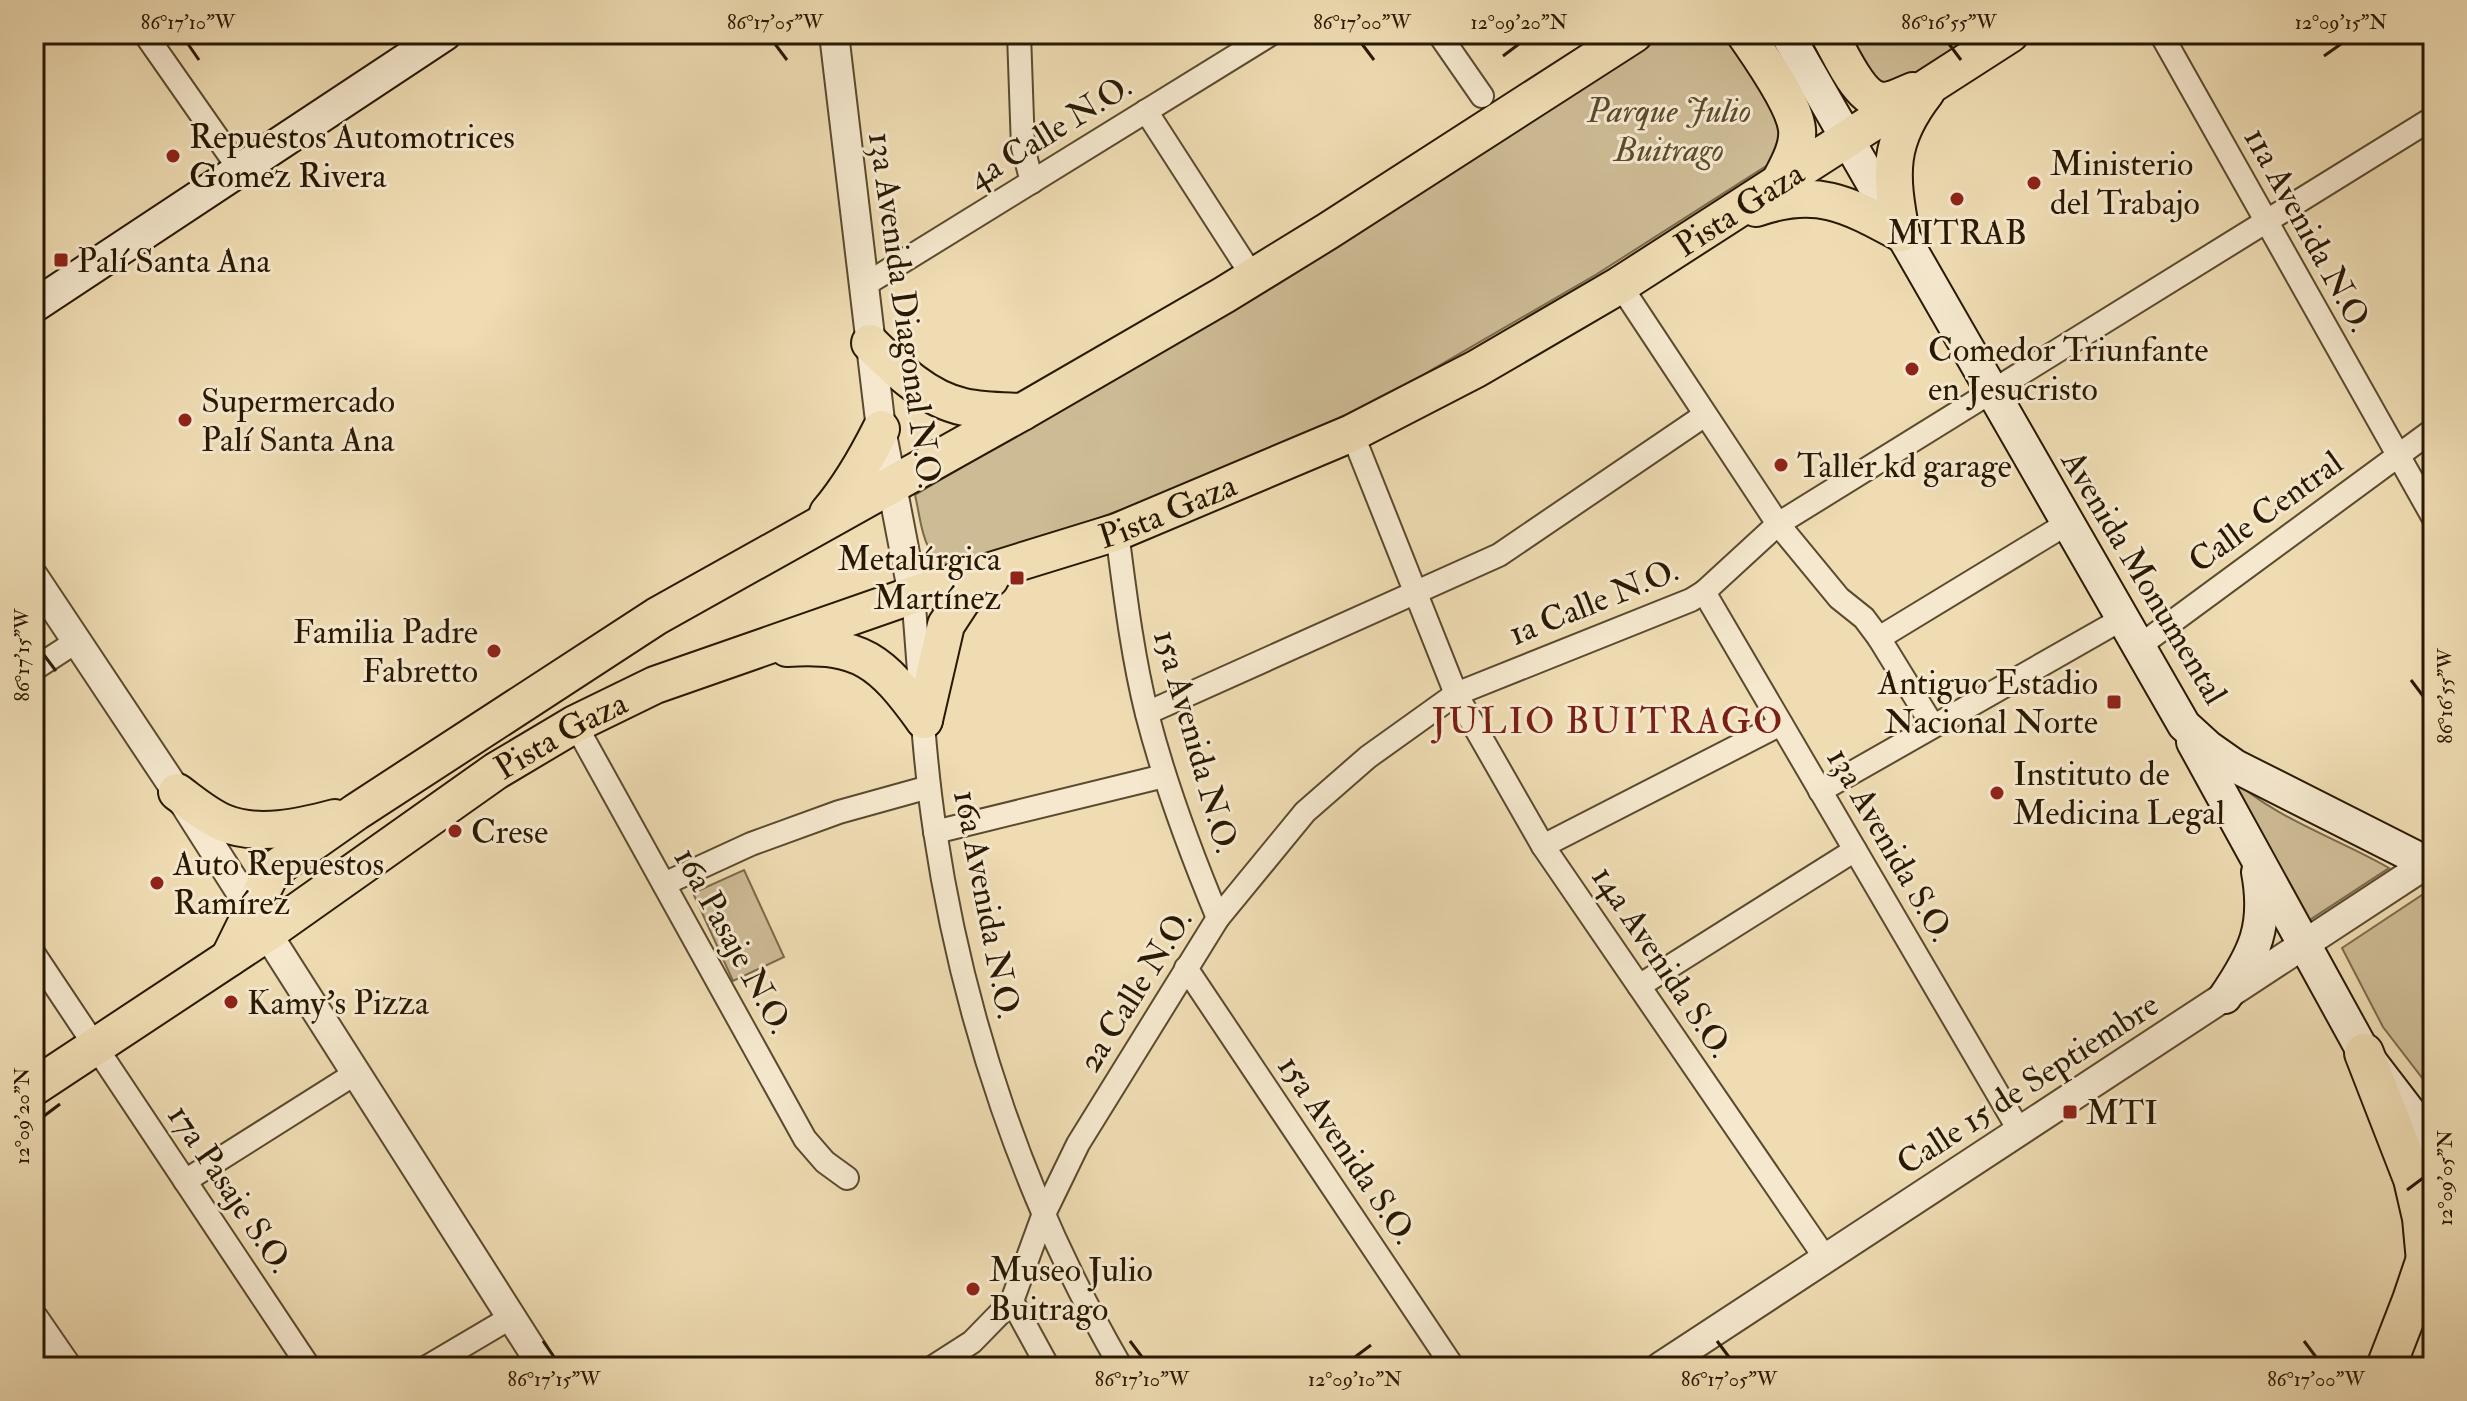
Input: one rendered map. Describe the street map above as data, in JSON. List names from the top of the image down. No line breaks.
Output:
{"streets":{"main road":["Pista Gaza","Avenida Monumental"],"street":["4a Calle N.O.","11a Avenida N.O.","13a Avenida Diagonal N.O.","Calle Central","1a Calle N.O.","15a Avenida N.O.","13a Avenida S.O.","16a Avenida N.O.","16a Pasaje N.O.","14a Avenida S.O.","2a Calle N.O.","Calle 15 de Septiembre","15a Avenida S.O.","17a Pasaje S.O."]},"crossings":[["4a Calle N.O.","13a Avenida Diagonal N.O."],["Pista Gaza","13a Avenida Diagonal N.O."],["Pista Gaza","Avenida Monumental"],["Pista Gaza","15a Avenida N.O."],["Pista Gaza","16a Avenida N.O."],["Pista Gaza","16a Pasaje N.O."],["Pista Gaza","14a Avenida S.O."],["Pista Gaza","17a Pasaje S.O."],["11a Avenida N.O.","Calle Central"],["11a Avenida N.O.","1a Calle N.O."],["13a Avenida Diagonal N.O.","16a Avenida N.O."],["Calle Central","Avenida Monumental"],["Avenida Monumental","1a Calle N.O."],["Avenida Monumental","Calle 15 de Septiembre"],["1a Calle N.O.","13a Avenida S.O."],["1a Calle N.O.","14a Avenida S.O."],["1a Calle N.O.","2a Calle N.O."],["15a Avenida N.O.","2a Calle N.O."],["13a Avenida S.O.","Calle 15 de Septiembre"],["16a Avenida N.O.","2a Calle N.O."],["14a Avenida S.O.","2a Calle N.O."],["14a Avenida S.O.","Calle 15 de Septiembre"],["2a Calle N.O.","15a Avenida S.O."]],"districts":["JULIO BUITRAGO"],"parks":["Parque Julio Buitrago"],"places":{"other":["Repuestos Automotrices Gomez Rivera","Ministerio del Trabajo","MITRAB","Comedor Triunfante en Jesucristo","Supermercado Palí Santa Ana","Taller kd garage","Familia Padre Fabretto","Instituto de Medicina Legal","Crese","Auto Repuestos Ramírez","Kamy's Pizza","Museo Julio Buitrago"],"transit":["Palí Santa Ana","Metalúrgica Martínez","Antiguo Estadio Nacional Norte","MTI"]},"coordinates":["86°17'10\"W","86°17'05\"W","86°17'00\"W","12°09'20\"N","86°16'55\"W","12°09'15\"N","86°17'15\"W","12°09'05\"N","12°09'10\"N"]}
